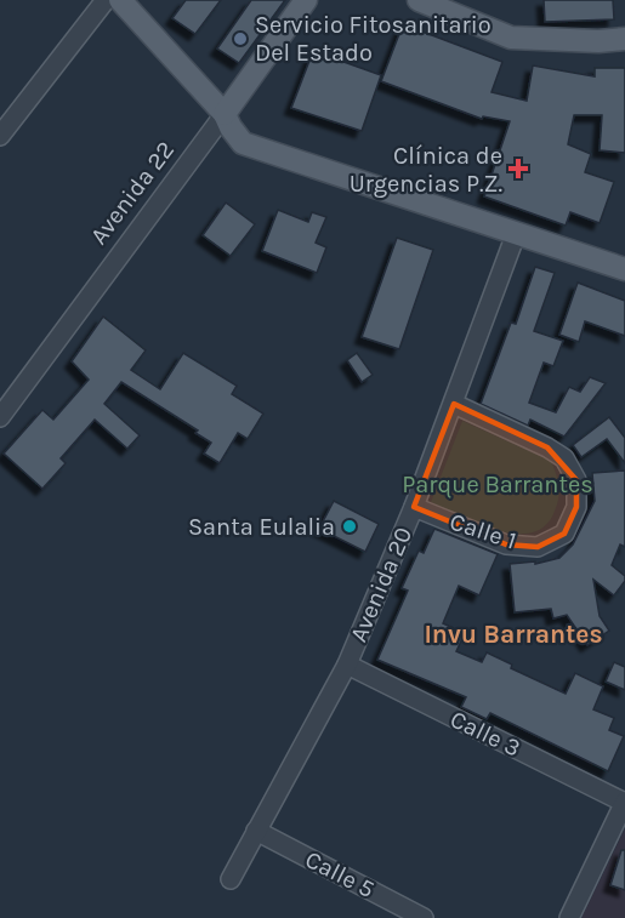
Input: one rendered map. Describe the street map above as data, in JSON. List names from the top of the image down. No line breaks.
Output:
{"streets":{"main road":["Avenida 22"],"street":["Calle 1","Avenida 20","Calle 3","Calle 5"]},"crossings":[["Calle 1","Avenida 20"],["Avenida 20","Calle 3"],["Avenida 20","Calle 5"]],"districts":["Invu Barrantes"],"parks":["Parque Barrantes"],"places":{"other":["Servicio Fitosanitario Del Estado","Santa Eulalia"],"health":["Clínica de Urgencias P.Z."]}}
